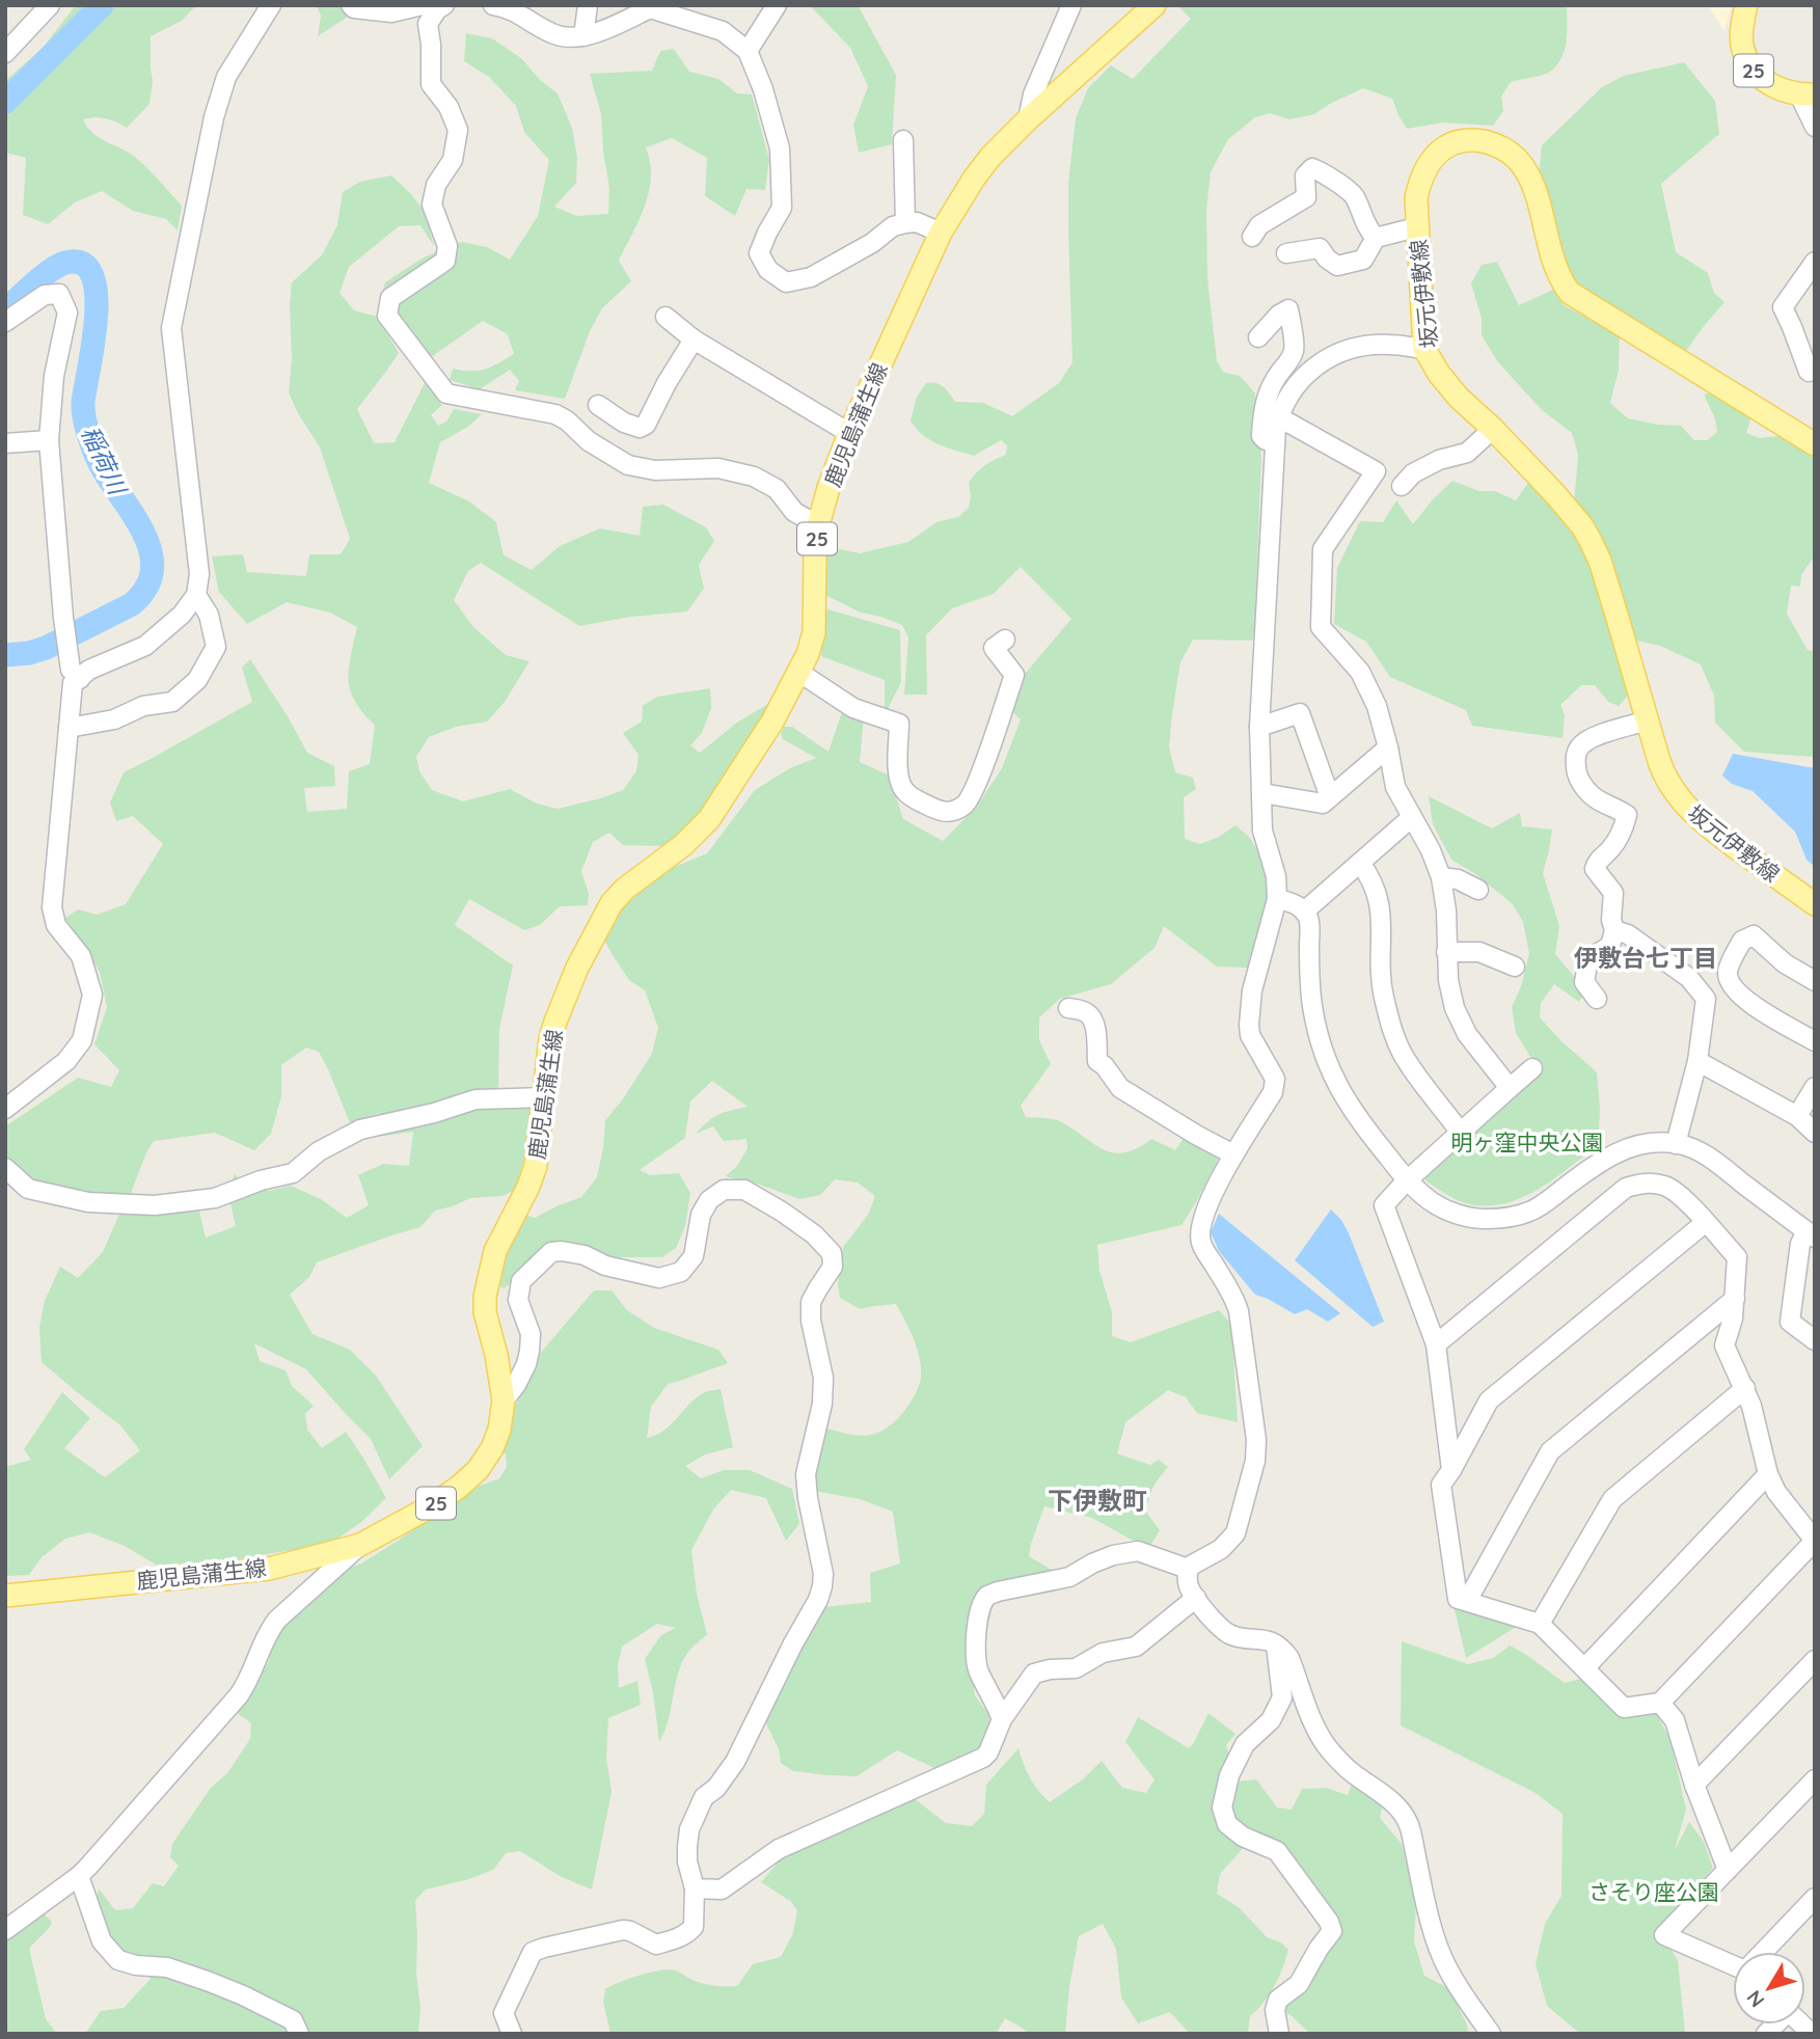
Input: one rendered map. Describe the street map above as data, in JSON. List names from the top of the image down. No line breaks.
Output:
{"streets":{"main road":["25","坂元伊敷線","鹿児島蒲生線"]},"districts":["伊敷台七丁目","下伊敷町"],"water":["稲荷川"],"parks":["明ヶ窪中央公園","さそり座公園"],"north":"bottom left"}
